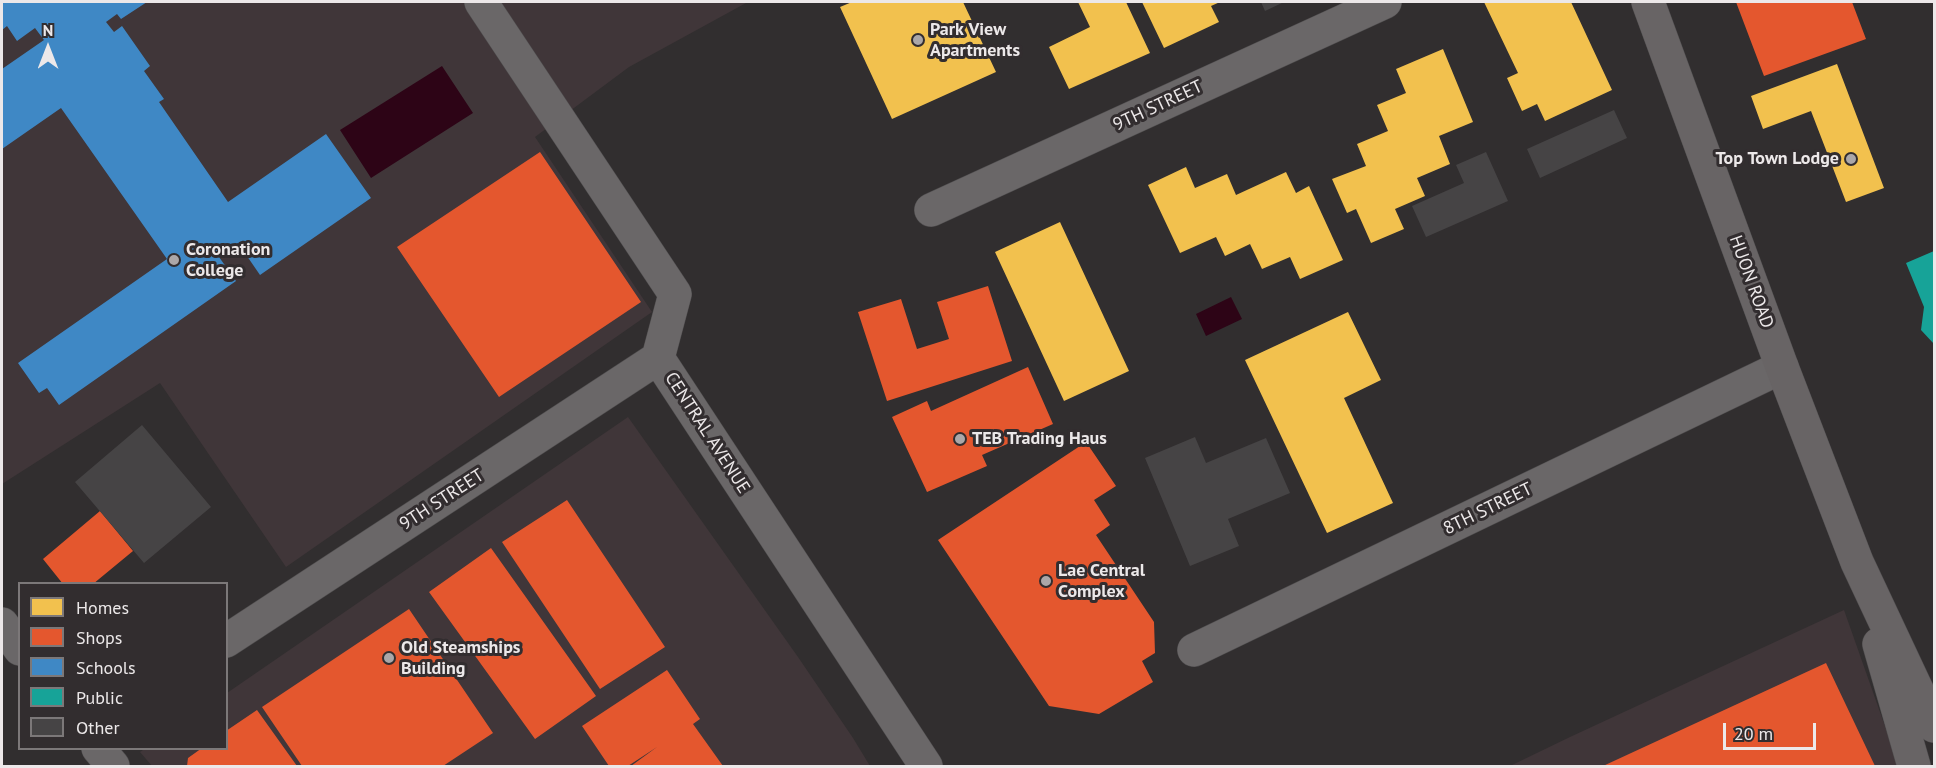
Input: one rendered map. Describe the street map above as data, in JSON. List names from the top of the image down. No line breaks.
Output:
{"streets":{"main road":["HUON ROAD"],"street":["9TH STREET","CENTRAL AVENUE","8TH STREET"]},"crossings":[["9TH STREET","CENTRAL AVENUE"],["HUON ROAD","8TH STREET"]],"places":["Park View Apartments","Top Town Lodge","Coronation College","TEB Trading Haus","Lae Central Complex","Old Steamships Building"],"legend":["Homes","Shops","Schools","Public","Other"],"scale_bar":"20 m","north":"top"}
